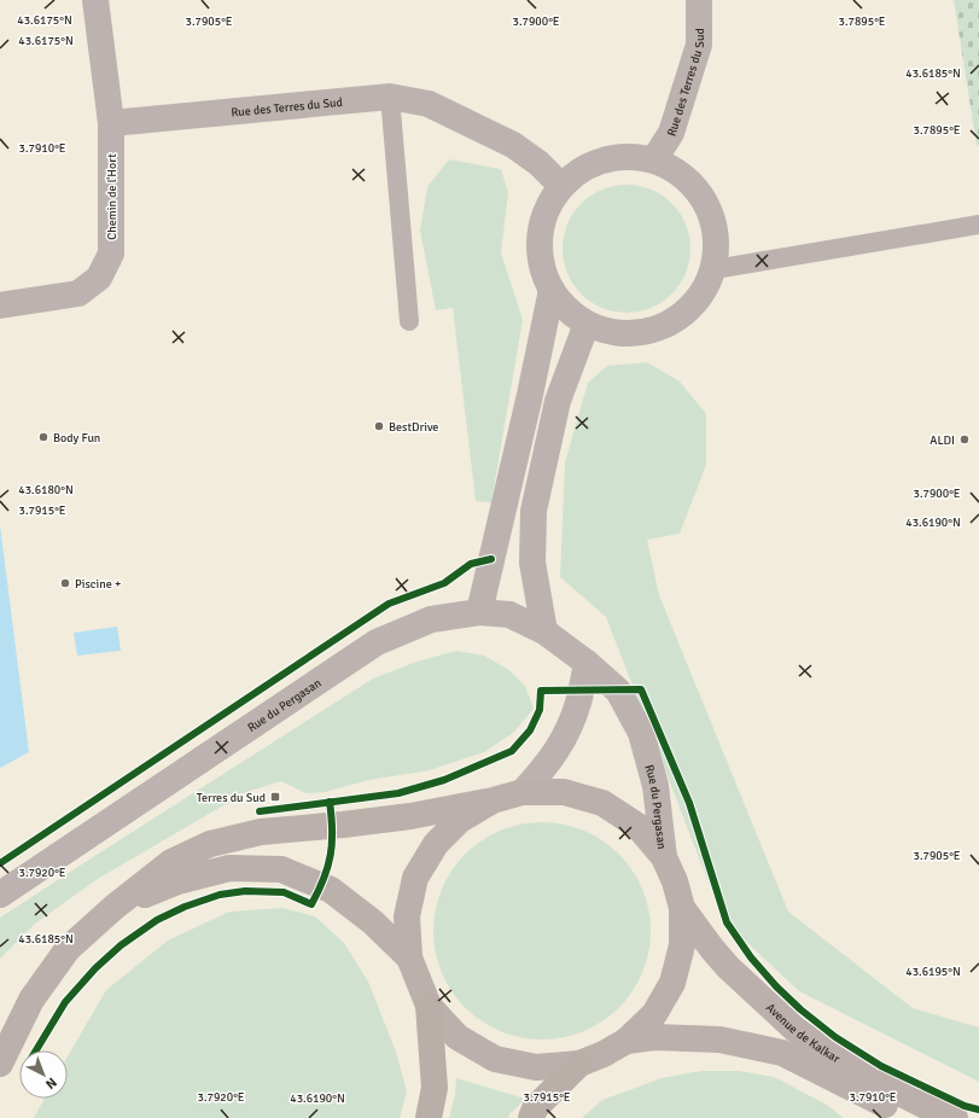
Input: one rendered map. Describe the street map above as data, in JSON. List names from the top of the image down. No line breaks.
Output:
{"streets":{"street":["Rue des Terres du Sud","Chemin de l'Hort","Rue du Pergasan","Avenue de Kalkar"]},"crossings":[["Rue des Terres du Sud","Chemin de l'Hort"]],"places":{"other":["BestDrive","Body Fun","ALDI","Piscine +"],"transit":["Terres du Sud"]},"north":"bottom right","coordinates":["43.6175°N","3.7905°E","3.7900°E","3.7895°E","43.6185°N","3.7910°E","43.6180°N","3.7915°E","43.6190°N","3.7920°E","43.6195°N"]}
